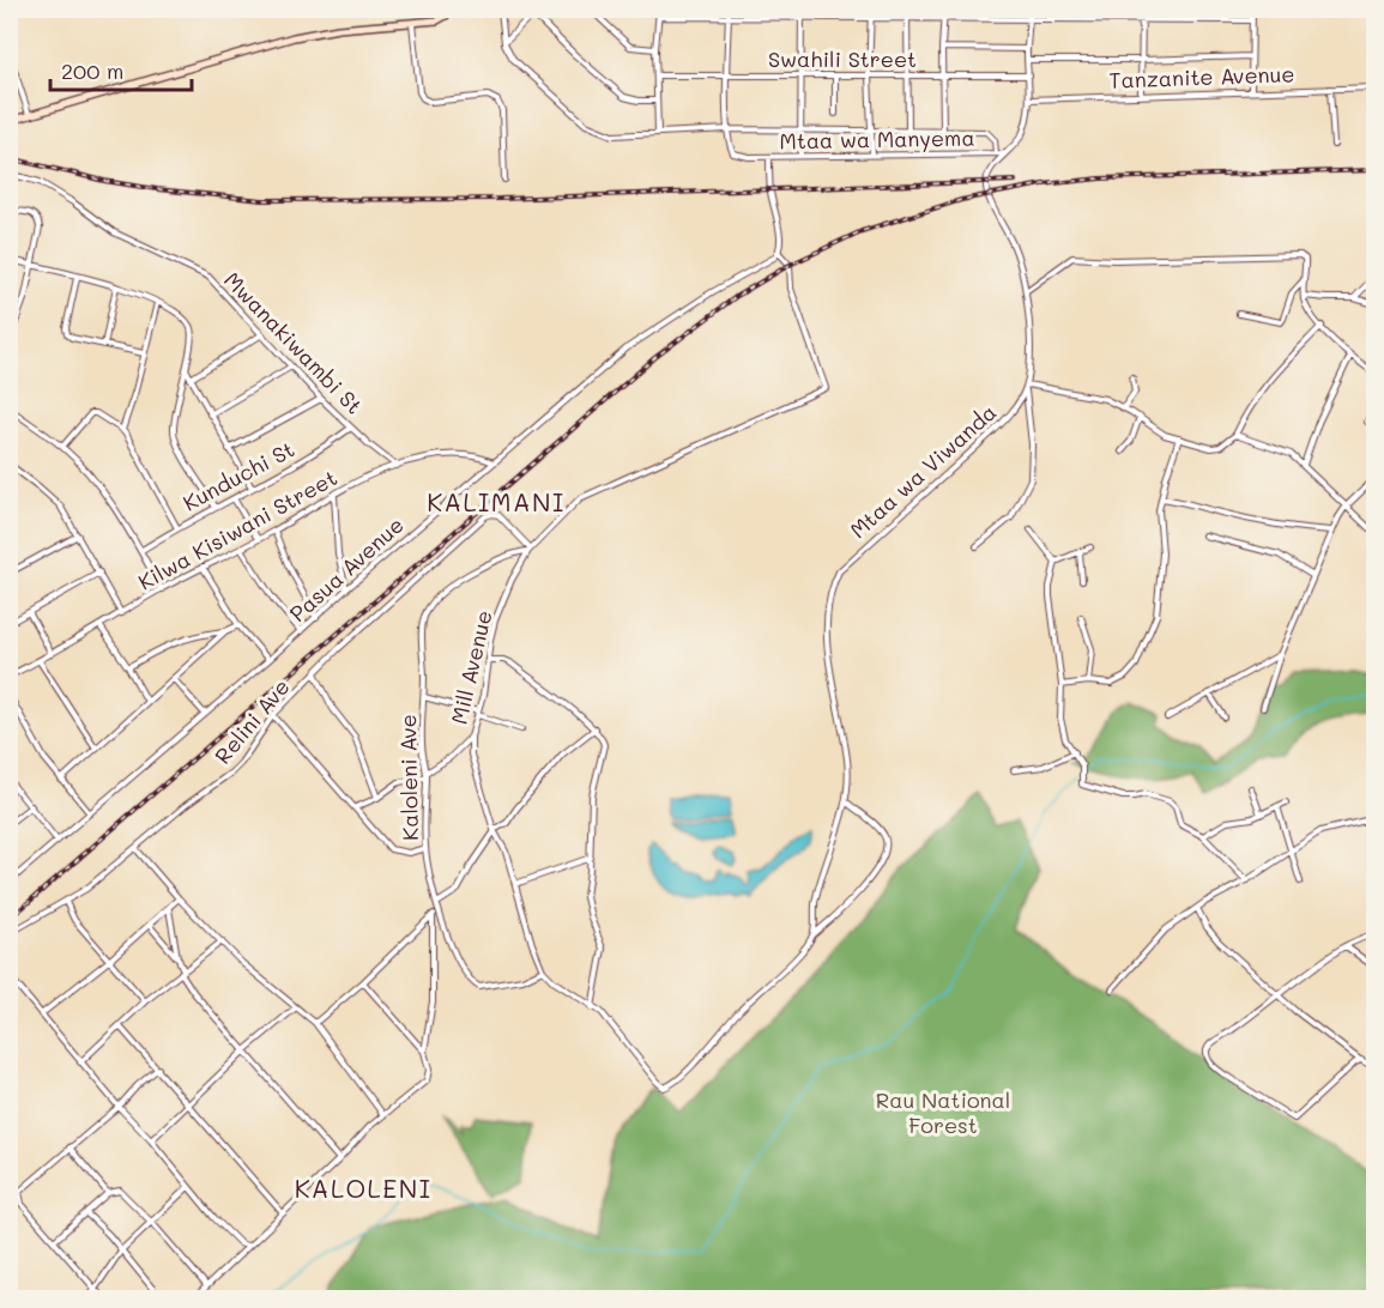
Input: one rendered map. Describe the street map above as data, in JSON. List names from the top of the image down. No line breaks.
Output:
{"streets":{"street":["Swahili Street","Tanzanite Avenue","Mtaa wa Manyema","Mwanakiwambi St","Mtaa wa Viwanda","Kunduchi St","Kilwa Kisiwani Street","Pasua Avenue","Mill Avenue","Relini Ave","Kaloleni Ave"]},"crossings":[["Mwanakiwambi St","Kunduchi St"],["Mwanakiwambi St","Kilwa Kisiwani Street"],["Kilwa Kisiwani Street","Pasua Avenue"],["Pasua Avenue","Mill Avenue"],["Mill Avenue","Relini Ave"],["Mill Avenue","Kaloleni Ave"],["Relini Ave","Kaloleni Ave"]],"districts":["KALIMANI","KALOLENI"],"parks":["Rau National Forest"],"scale_bar":"200 m"}
